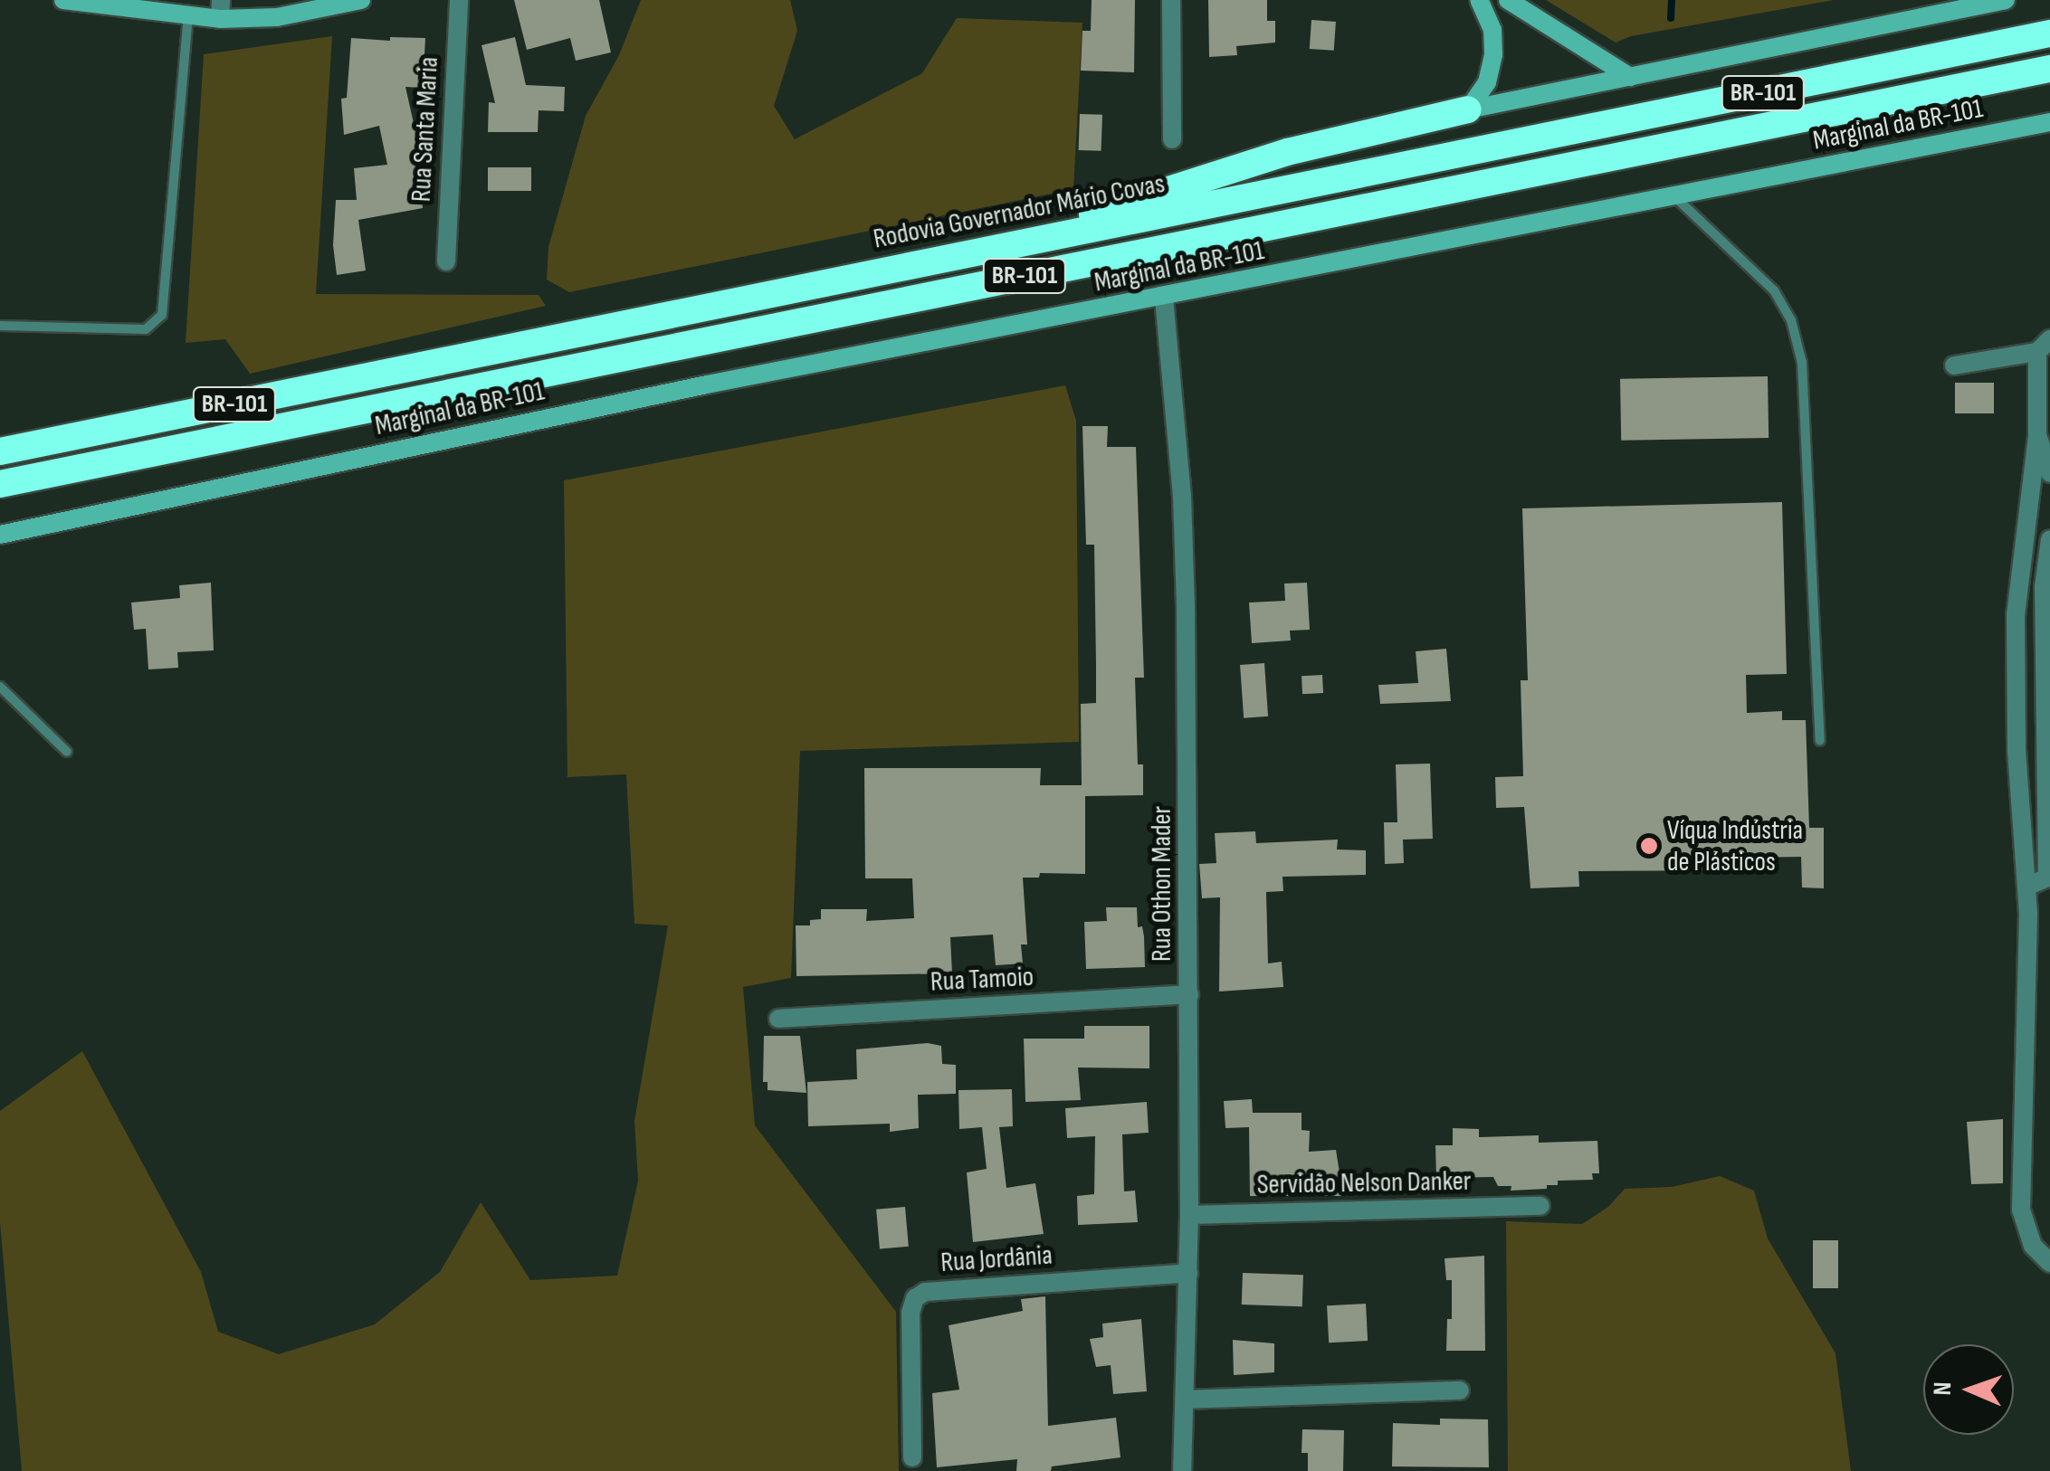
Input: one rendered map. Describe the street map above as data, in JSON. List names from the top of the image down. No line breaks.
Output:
{"streets":{"highway":["BR-101","Rodovia Governador Mário Covas"],"main road":["Marginal da BR-101"],"street":["Rua Santa Maria","Rua Othon Mader","Rua Tamoio","Servidão Nelson Danker","Rua Jordânia"]},"crossings":[["Marginal da BR-101","Rua Othon Mader"],["Rua Othon Mader","Rua Tamoio"],["Rua Othon Mader","Servidão Nelson Danker"],["Rua Othon Mader","Rua Jordânia"]],"places":["Víqua Indústria de Plásticos"],"north":"left"}
